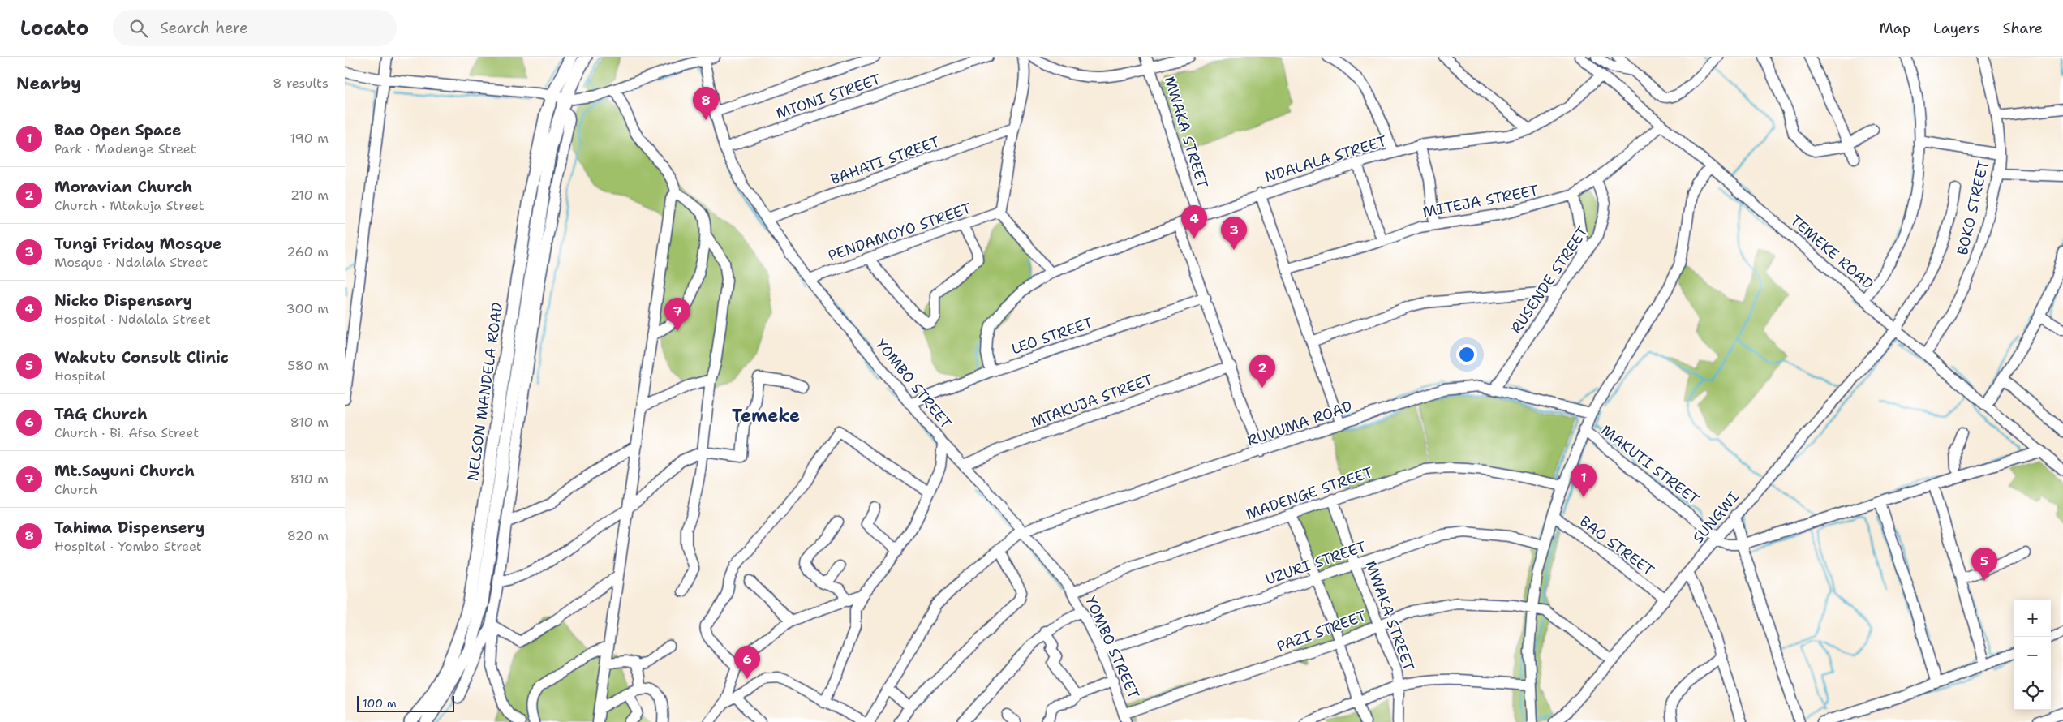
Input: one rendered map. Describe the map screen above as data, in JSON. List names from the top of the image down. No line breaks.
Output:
{"streets":{"main road":["NELSON MANDELA ROAD"],"street":["MTONI STREET","MWAKA STREET","NDALALA STREET","BAHATI STREET","MITEJA STREET","BOKO STREET","PENDAMOYO STREET","TEMEKE ROAD","RUSENDE STREET","LEO STREET","YOMBO STREET","MTAKUJA STREET","RUVUMA ROAD","MAKUTI STREET","MADENGE STREET","SUNGWI","BAO STREET","UZURI STREET","PAZI STREET"]},"crossings":[["MTONI STREET","YOMBO STREET"],["MWAKA STREET","NDALALA STREET"],["MWAKA STREET","MADENGE STREET"],["MWAKA STREET","UZURI STREET"],["MWAKA STREET","PAZI STREET"],["NDALALA STREET","TEMEKE ROAD"],["NDALALA STREET","LEO STREET"],["BAHATI STREET","YOMBO STREET"],["MITEJA STREET","TEMEKE ROAD"],["MITEJA STREET","RUSENDE STREET"],["BOKO STREET","TEMEKE ROAD"],["PENDAMOYO STREET","YOMBO STREET"],["TEMEKE ROAD","SUNGWI"],["RUSENDE STREET","RUVUMA ROAD"],["LEO STREET","YOMBO STREET"],["YOMBO STREET","MTAKUJA STREET"],["YOMBO STREET","RUVUMA ROAD"],["YOMBO STREET","MADENGE STREET"],["YOMBO STREET","UZURI STREET"],["YOMBO STREET","PAZI STREET"],["MAKUTI STREET","SUNGWI"],["SUNGWI","BAO STREET"],["SUNGWI","PAZI STREET"]],"districts":["Temeke"],"scale_bar":"100 m","page":{"header":"Locato","search":"Search here","nav":["Map","Layers","Share"],"heading":["Nearby","8 results"],"pins":["8","4","3","7","2","1","5","6"],"list":[{"mark":"1","name":"Bao Open Space","note":"Park · Madenge Street","value":"190 m"},{"mark":"2","name":"Moravian Church","note":"Church · Mtakuja Street","value":"210 m"},{"mark":"3","name":"Tungi Friday Mosque","note":"Mosque · Ndalala Street","value":"260 m"},{"mark":"4","name":"Nicko Dispensary","note":"Hospital · Ndalala Street","value":"300 m"},{"mark":"5","name":"Wakutu Consult Clinic","note":"Hospital","value":"580 m"},{"mark":"6","name":"TAG Church","note":"Church · Bi. Afsa Street","value":"810 m"},{"mark":"7","name":"Mt.Sayuni Church","note":"Church","value":"810 m"},{"mark":"8","name":"Tahima Dispensery","note":"Hospital · Yombo Street","value":"820 m"}],"map_buttons":["+","−"],"scale":"100 m"}}
